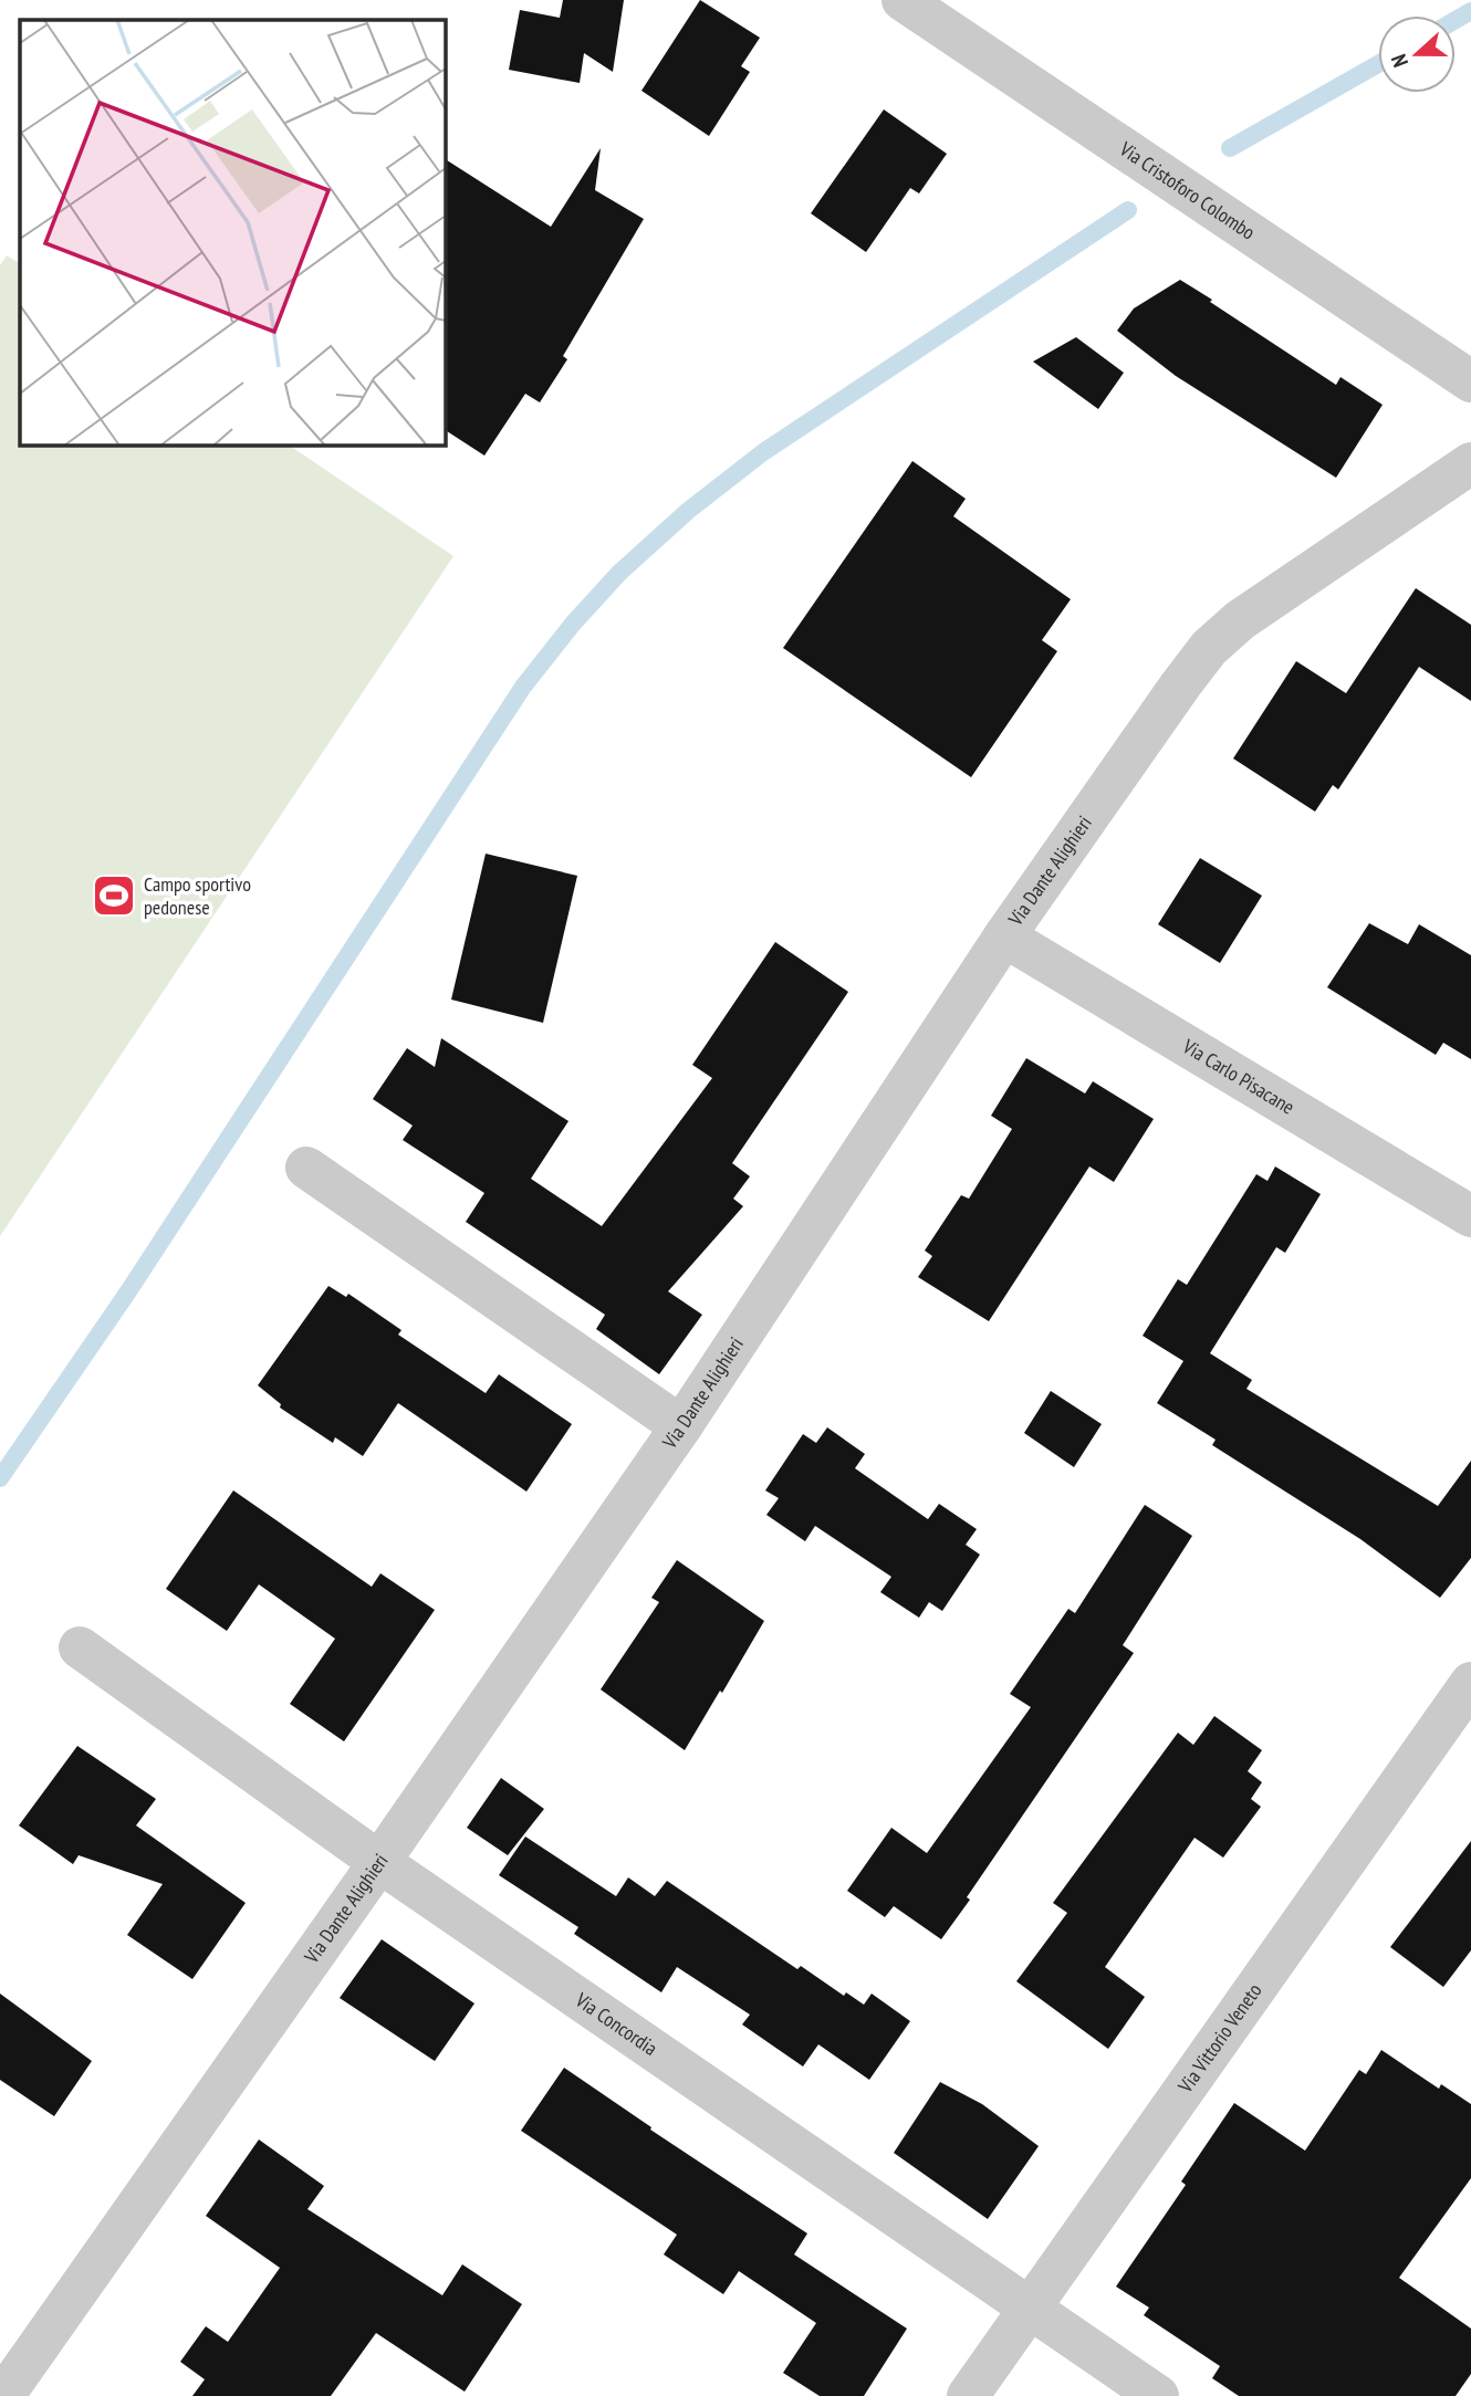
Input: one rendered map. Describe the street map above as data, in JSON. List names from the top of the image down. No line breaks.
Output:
{"streets":{"street":["Via Cristoforo Colombo","Via Dante Alighieri","Via Carlo Pisacane","Via Concordia","Via Vittorio Veneto"]},"crossings":[["Via Dante Alighieri","Via Carlo Pisacane"],["Via Dante Alighieri","Via Concordia"],["Via Concordia","Via Vittorio Veneto"]],"places":{"sports":["Campo sportivo pedonese"]},"north":"left"}
